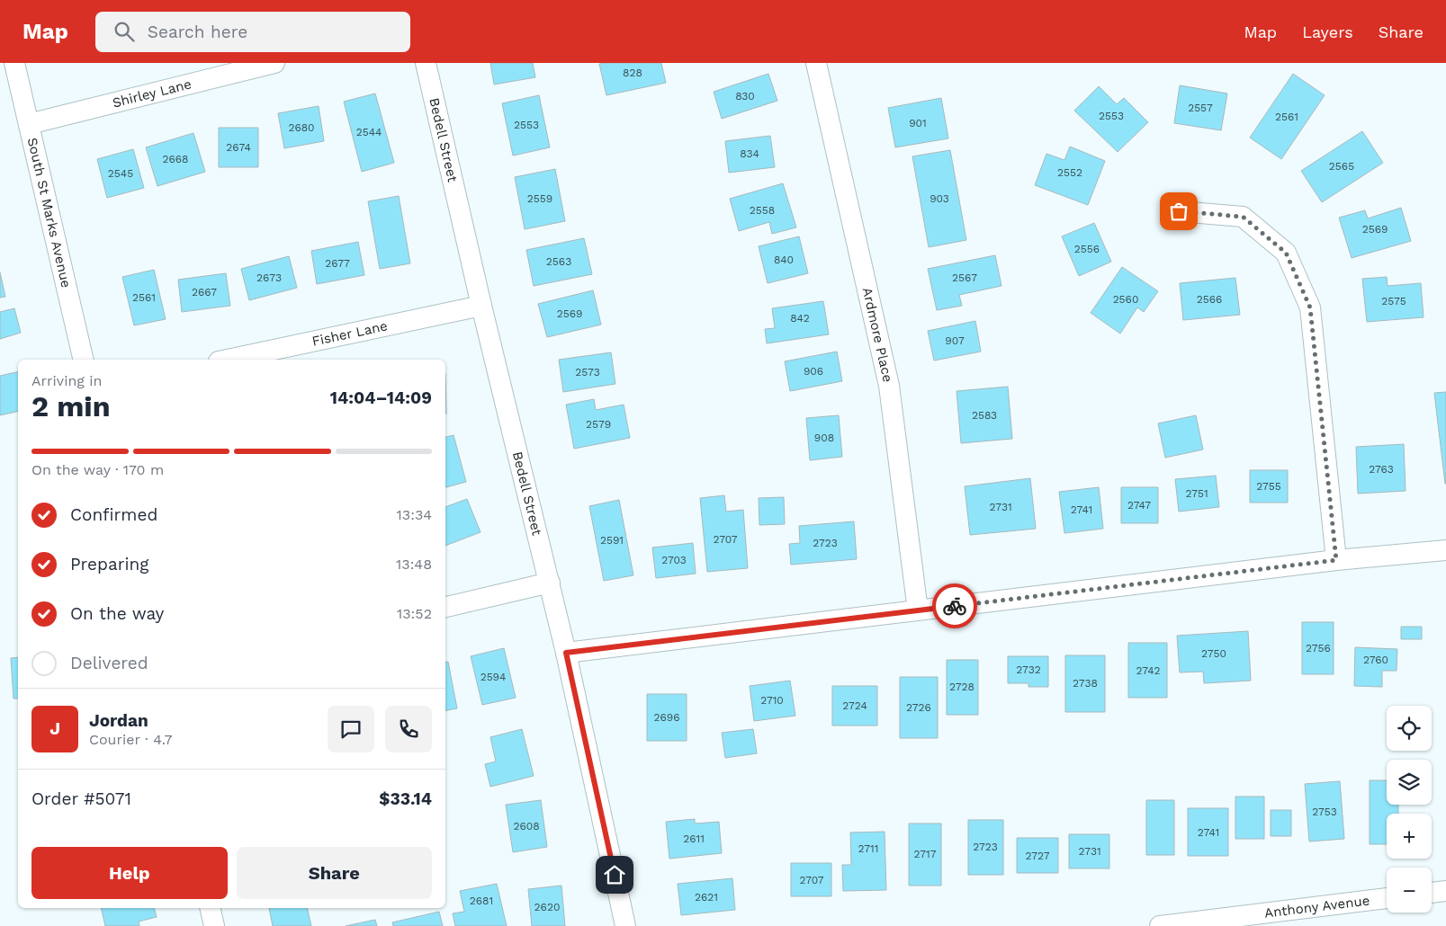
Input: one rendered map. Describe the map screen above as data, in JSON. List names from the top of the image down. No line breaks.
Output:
{"streets":{"street":["Shirley Lane","Bedell Street","South St Marks Avenue","Fisher Lane","Ardmore Place","Anthony Avenue"]},"crossings":[["Shirley Lane","South St Marks Avenue"],["Bedell Street","Fisher Lane"]],"house_numbers":["828","830","2557","2553","2561","901","2553","2680","2544","2674","834","2668","2565","2552","2545","2559","903","2558","2569","2556","840","2563","2677","2673","2567","2667","2561","2560","2566","2575","2569","842","907","906","2573","2583","2579","908","2763","2755","2751","2747","2731","2741","2707","2591","2723","2703","2756","2750","2760","2732","2742","2594","2738","2728","2710","2724","2726","2696","2753","2608","2741","2611","2723","2711","2731","2717","2727","2707","2621","2681","2620"],"page":{"header":"Map","search":"Search here","nav":["Map","Layers","Share"],"heading":["2 min","Arriving in","14:04–14:09"],"panel":["Jordan","Courier · 4.7","Order #5071","$33.14"],"bar":"On the way · 170 m","list":[["Confirmed","13:34"],["Preparing","13:48"],["On the way","13:52"],"Delivered"],"map_buttons":["+","−"],"round":"J","buttons":["Help","Share"]}}
